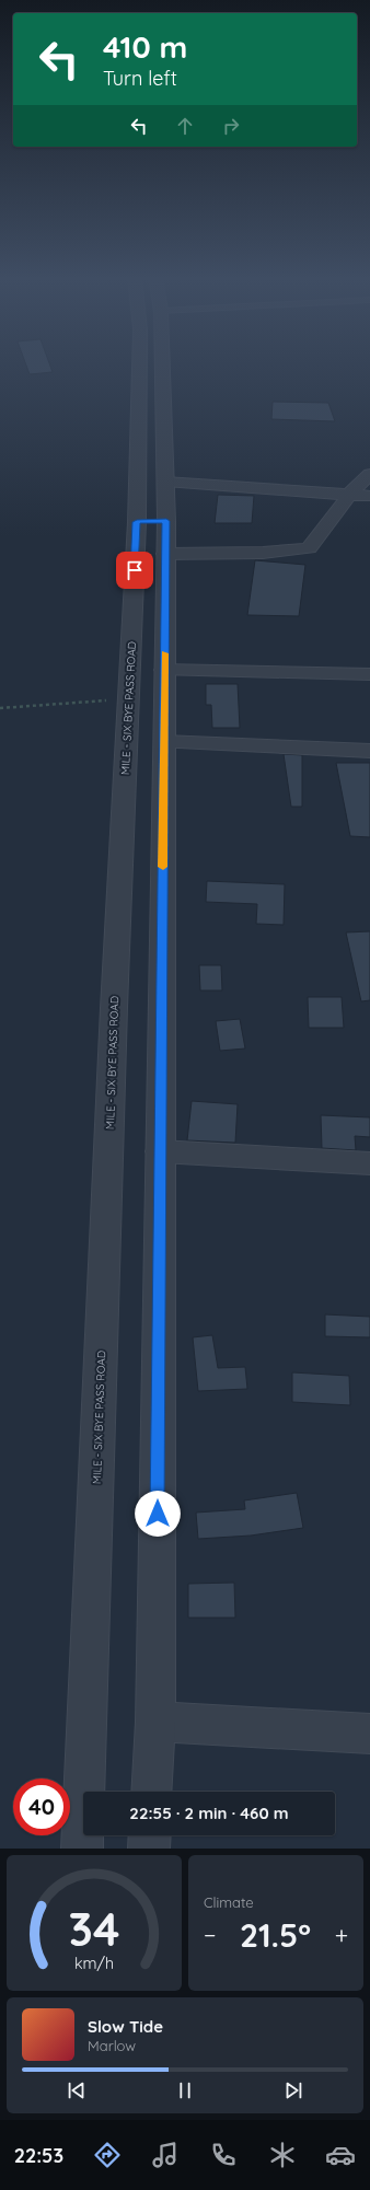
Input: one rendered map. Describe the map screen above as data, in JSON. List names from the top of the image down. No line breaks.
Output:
{"streets":{"street":["MILE - SIX BYE PASS ROAD"]},"page":{"turn":["410 m","Turn left"],"limit":"40","trip":"22:55 · 2 min · 460 m","tile":"Climate","heat":["−","21.5°","+"],"song":["Slow Tide","Marlow"],"tabs":"22:53","gauge":["34","km/h"]}}
